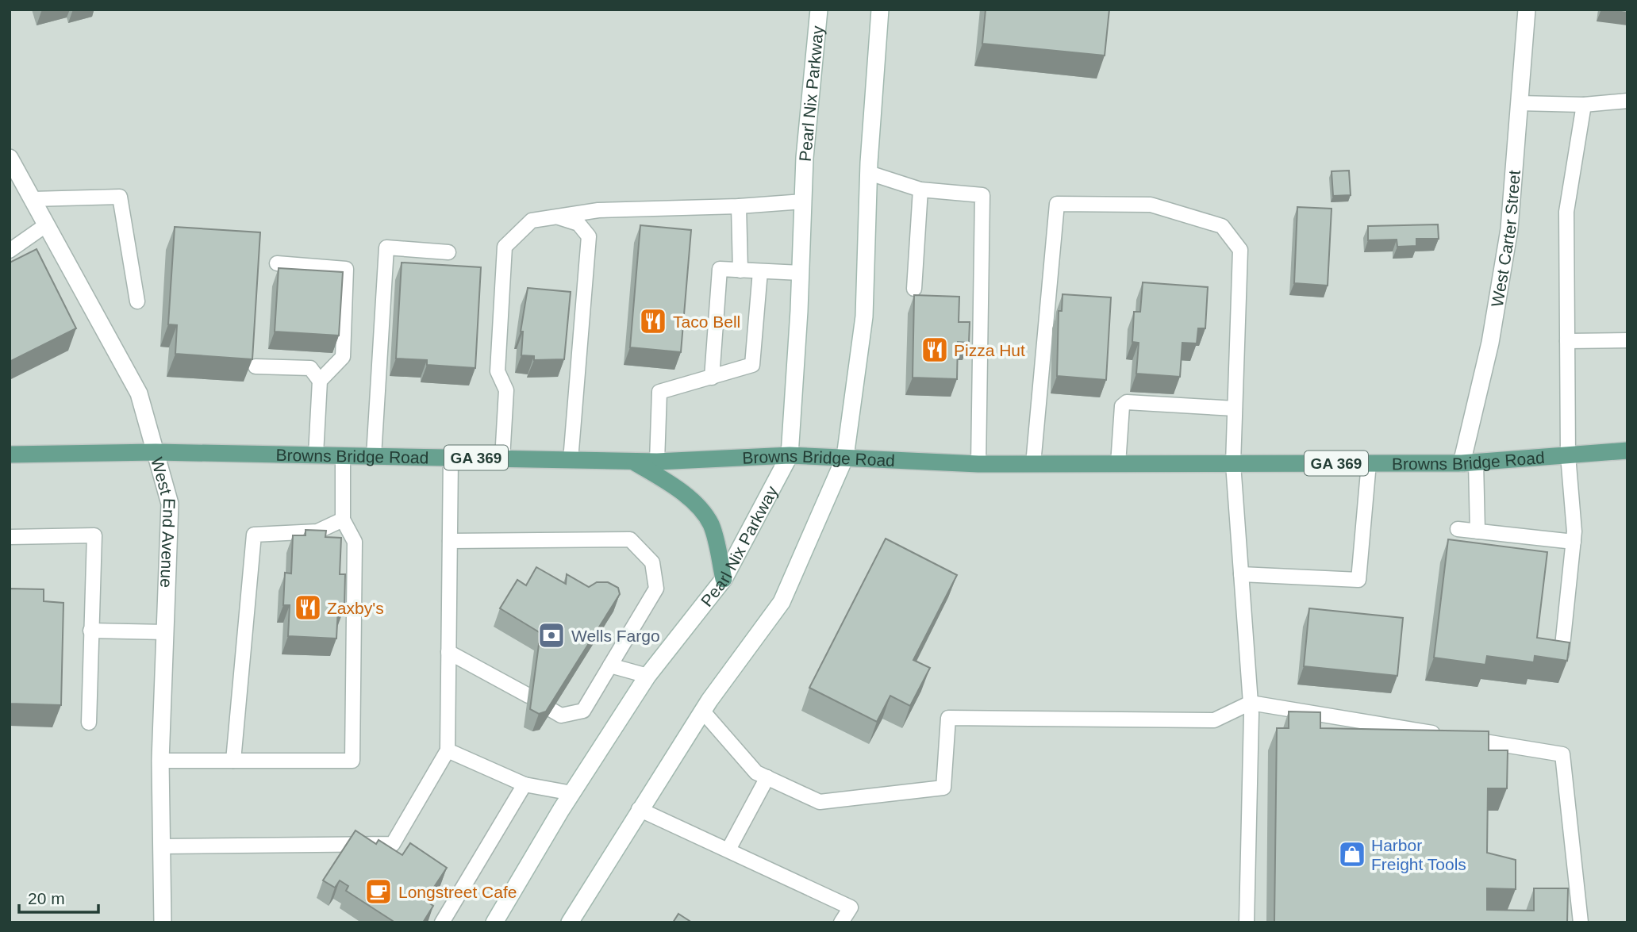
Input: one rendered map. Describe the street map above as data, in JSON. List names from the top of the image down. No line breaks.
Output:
{"streets":{"main road":["Pearl Nix Parkway","West Carter Street","Browns Bridge Road","GA 369","West End Avenue"]},"crossings":[["Pearl Nix Parkway","Browns Bridge Road"],["West Carter Street","Browns Bridge Road"],["Browns Bridge Road","West End Avenue"]],"places":{"restaurant":["Taco Bell","Pizza Hut","Zaxby's"],"bank":["Wells Fargo"],"shop":["Harbor Freight Tools"],"cafe":["Longstreet Cafe"]},"scale_bar":"20 m"}
